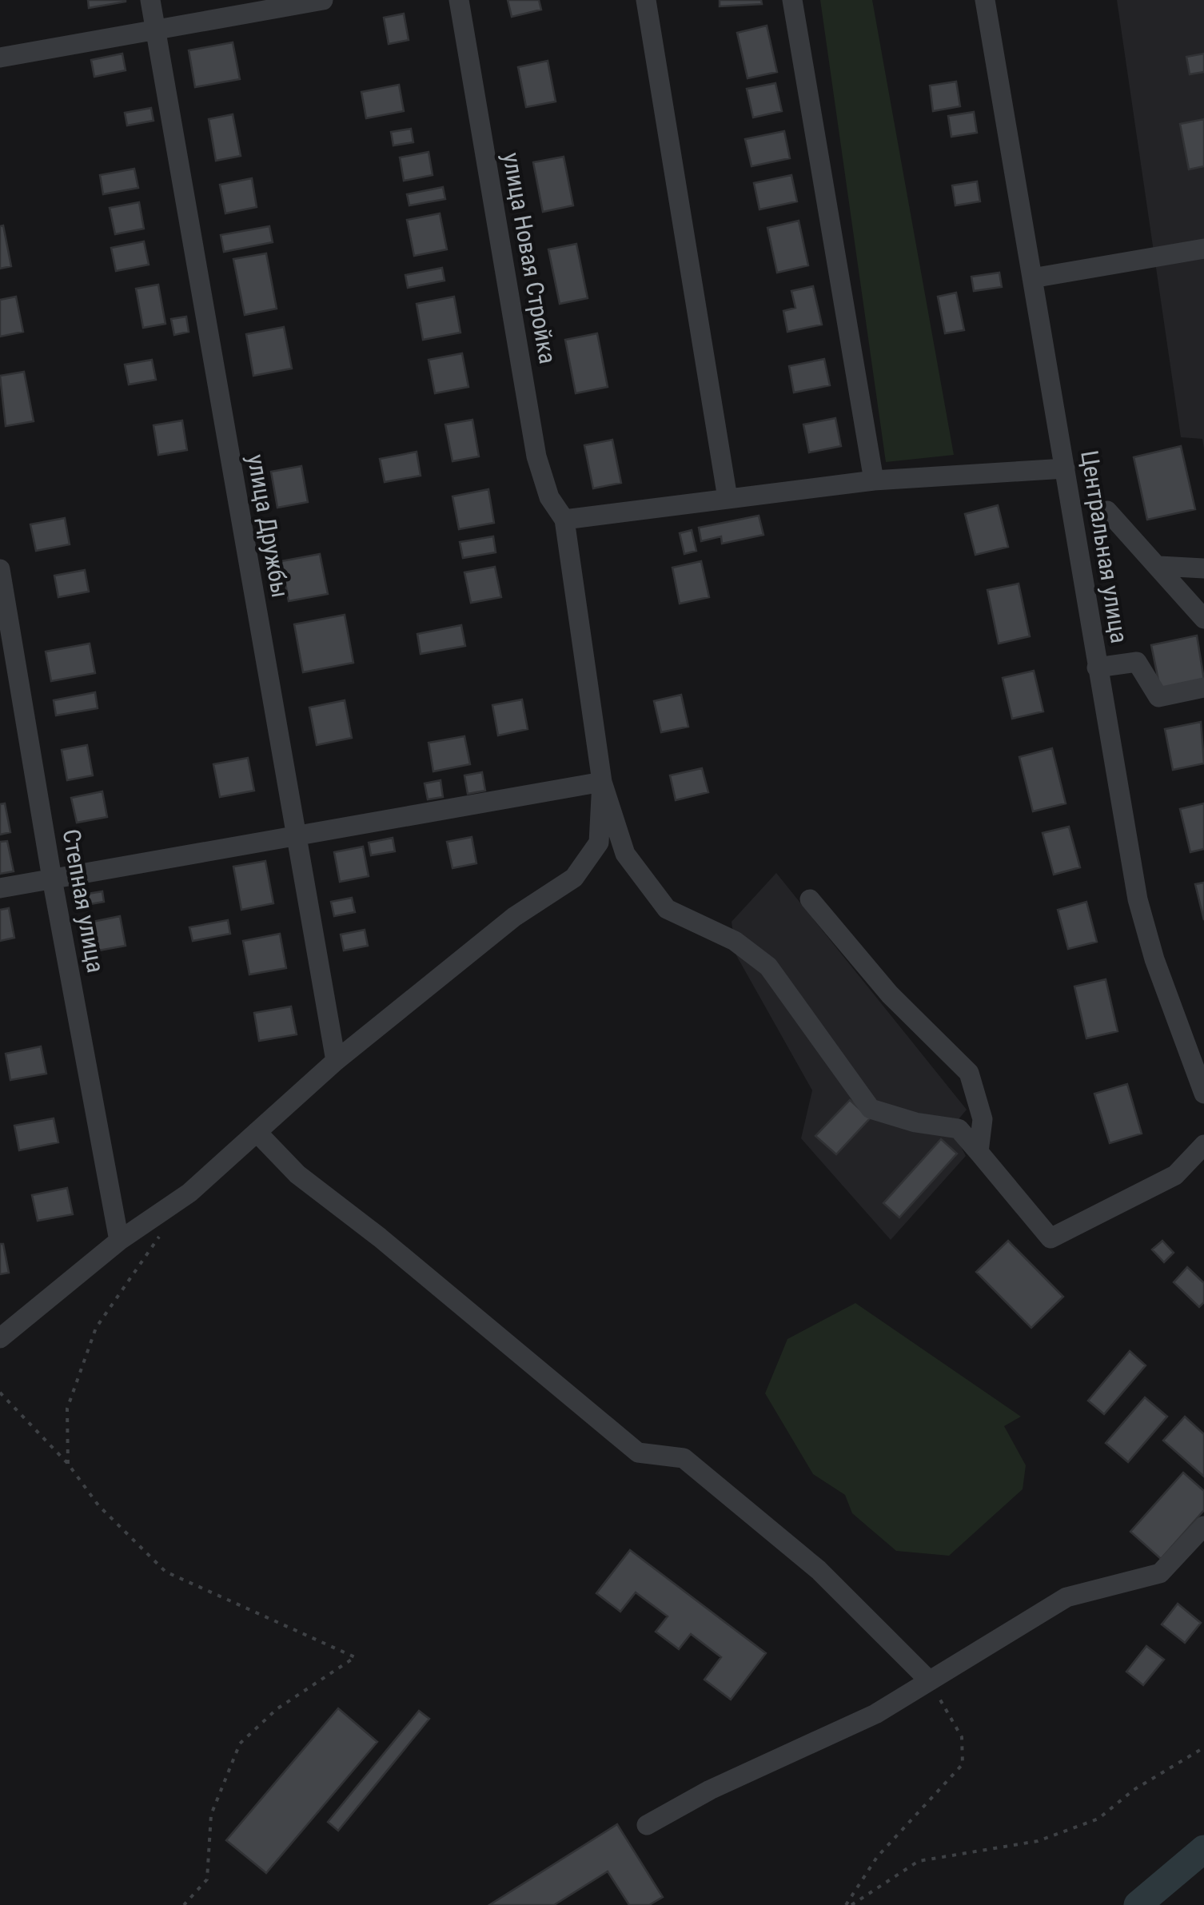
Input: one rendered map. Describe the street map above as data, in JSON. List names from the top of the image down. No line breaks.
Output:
{"streets":{"street":["улица Новая Стройка","улица Дружбы","Центральная улица","Степная улица"]}}
